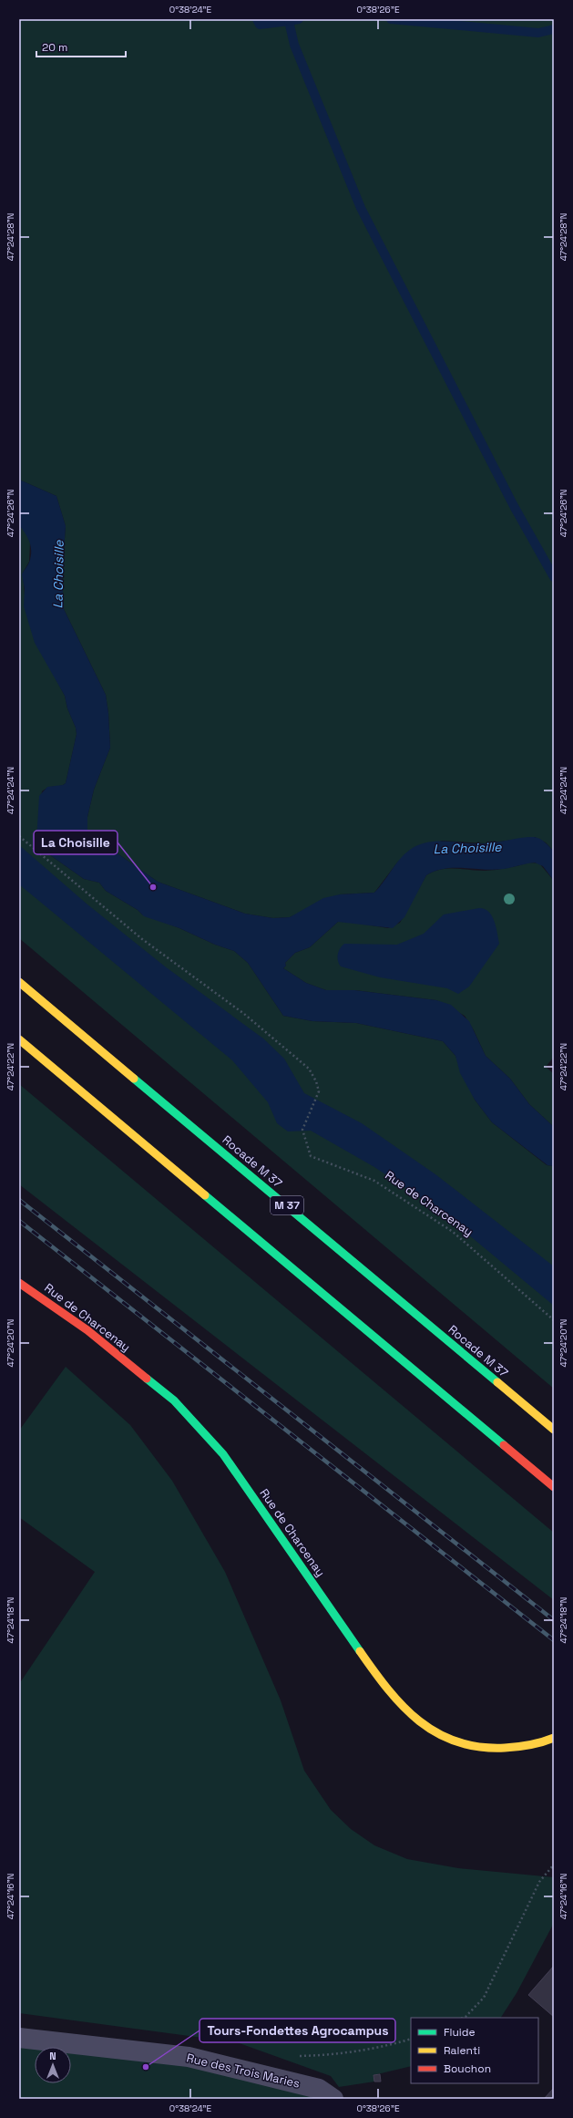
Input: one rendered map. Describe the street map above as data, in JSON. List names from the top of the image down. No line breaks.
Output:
{"streets":{"main road":["Rocade M 37","Rue de Charcenay","M 37"],"street":["Rue des Trois Maries"]},"water":["La Choisille"],"places":["La Choisille","Tours-Fondettes Agrocampus"],"legend":["Fluide","Ralenti","Bouchon"],"scale_bar":"20 m","north":"top","coordinates":["0°38'24\"E","0°38'26\"E","47°24'28\"N","47°24'26\"N","47°24'24\"N","47°24'22\"N","47°24'20\"N","47°24'18\"N","47°24'16\"N"]}
